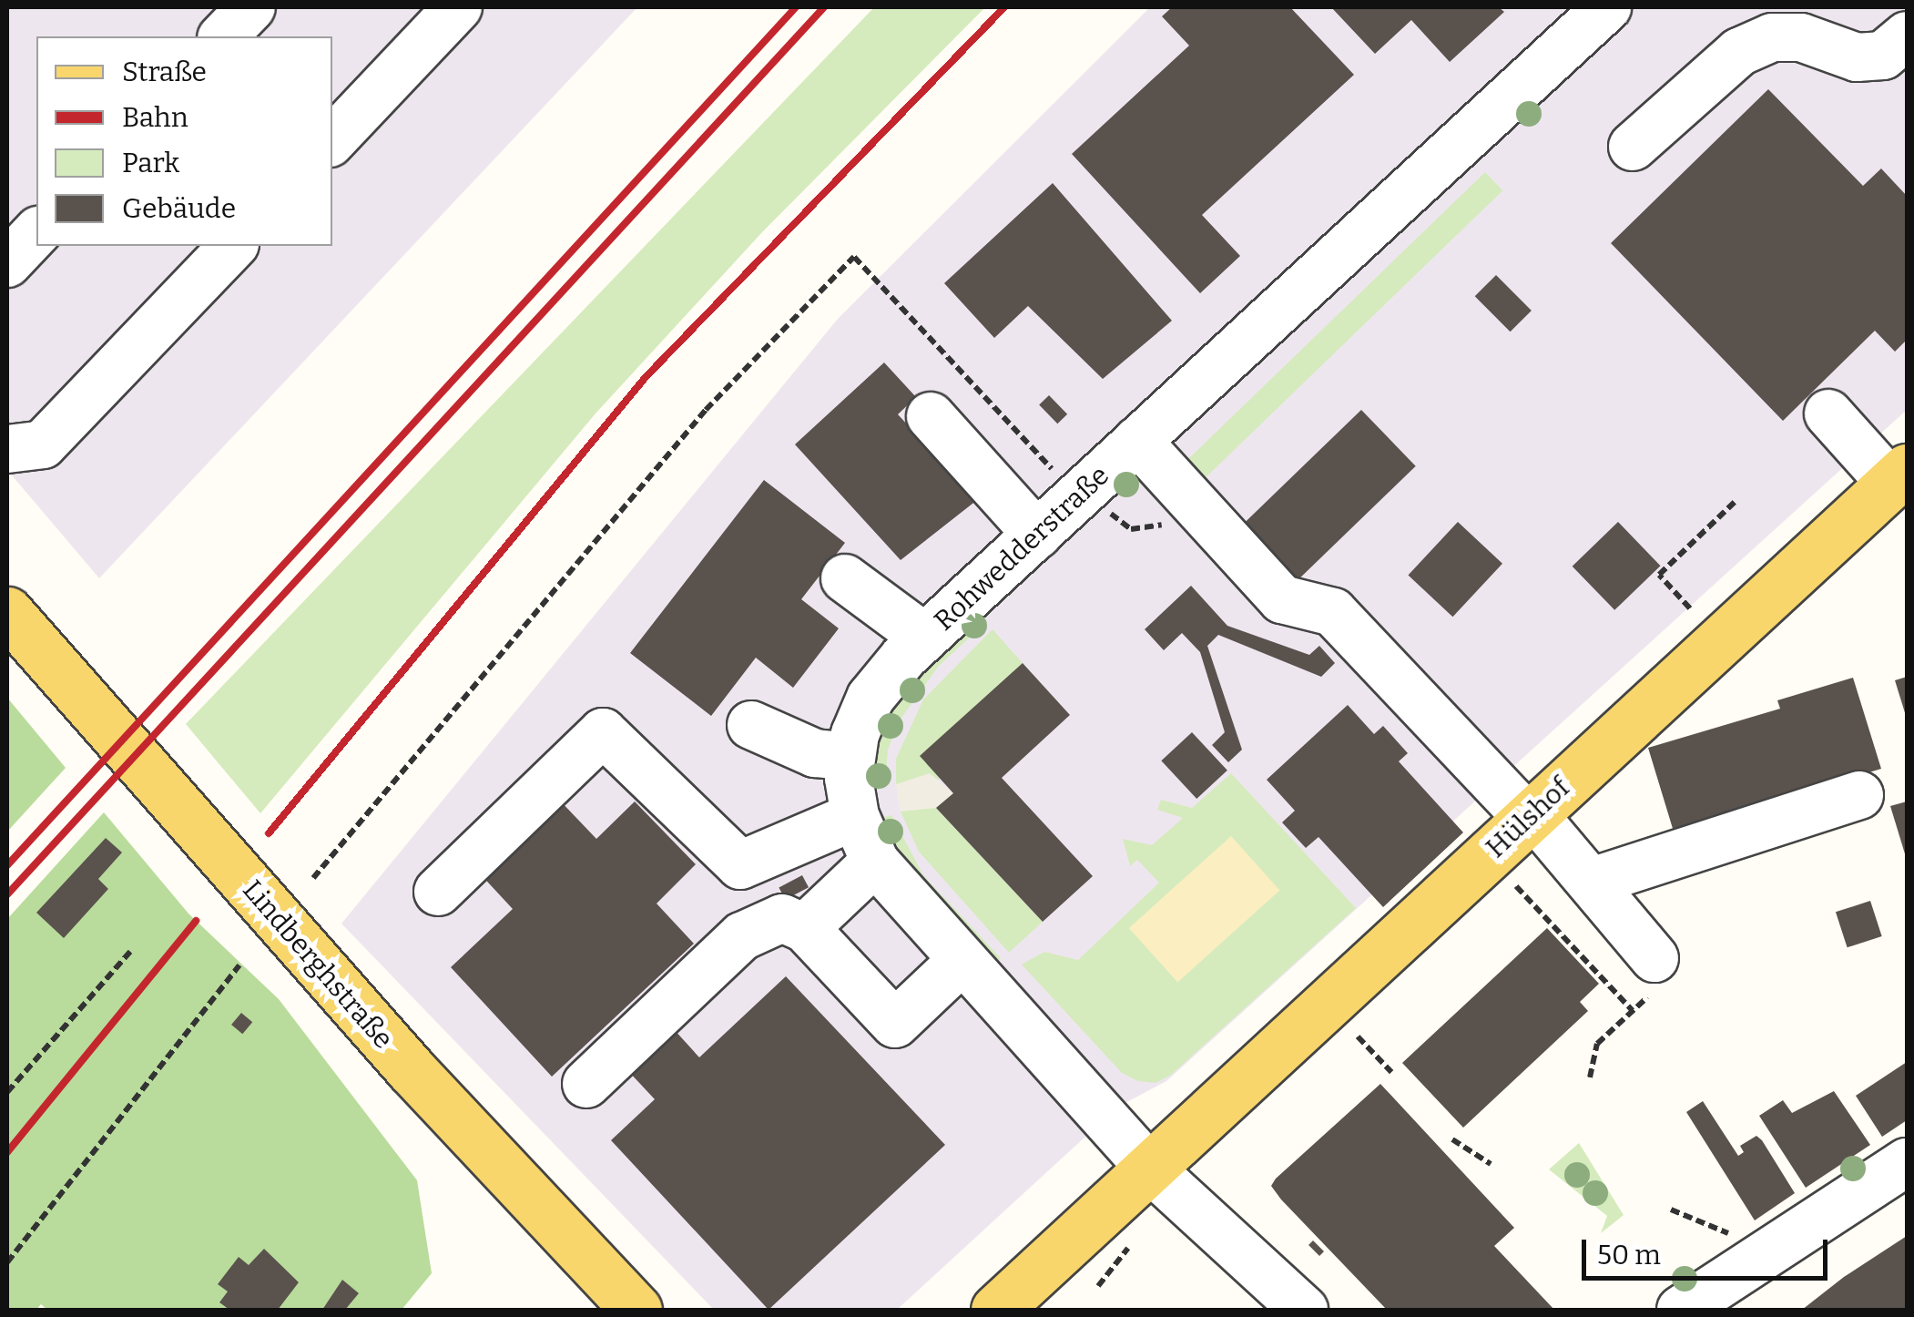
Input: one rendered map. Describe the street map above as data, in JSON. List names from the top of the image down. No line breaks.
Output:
{"streets":{"main road":["Hülshof","Lindberghstraße"],"street":["Rohwedderstraße"]},"crossings":[["Rohwedderstraße","Hülshof"]],"legend":["Straße","Bahn","Park","Gebäude"],"scale_bar":"50 m"}
